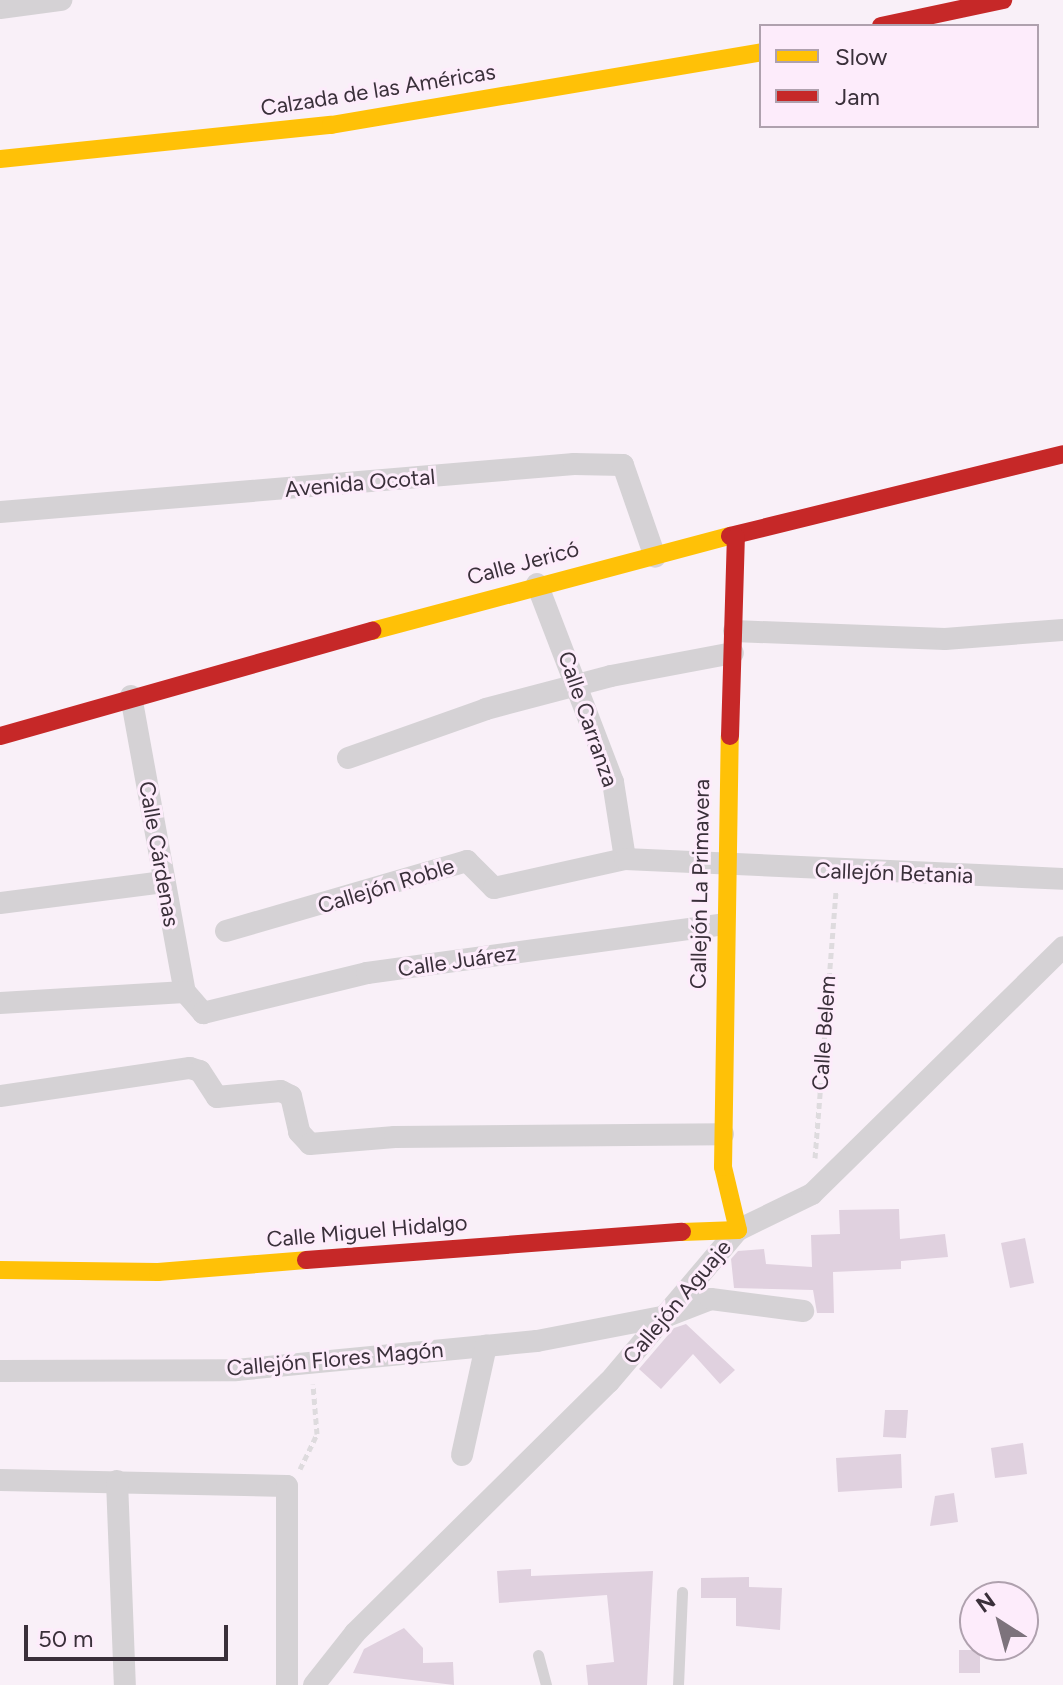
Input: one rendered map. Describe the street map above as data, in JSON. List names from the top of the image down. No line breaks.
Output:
{"streets":{"street":["Calzada de las Américas","Avenida Ocotal","Calle Jericó","Calle Carranza","Calle Cárdenas","Callejón Betania","Callejón La Primavera","Callejón Roble","Calle Juárez","Calle Miguel Hidalgo","Callejón Aguaje","Callejón Flores Magón"],"path":["Calle Belem"]},"crossings":[["Avenida Ocotal","Calle Jericó"],["Calle Jericó","Calle Carranza"],["Calle Jericó","Calle Cárdenas"],["Calle Jericó","Callejón La Primavera"],["Calle Carranza","Callejón Roble"],["Calle Cárdenas","Calle Juárez"],["Callejón Betania","Callejón La Primavera"],["Callejón Betania","Callejón Roble"],["Callejón Betania","Calle Belem"],["Callejón La Primavera","Callejón Roble"],["Callejón La Primavera","Calle Juárez"],["Callejón La Primavera","Calle Miguel Hidalgo"],["Callejón La Primavera","Callejón Aguaje"],["Calle Belem","Callejón Aguaje"],["Calle Miguel Hidalgo","Callejón Aguaje"],["Callejón Aguaje","Callejón Flores Magón"]],"legend":["Slow","Jam"],"scale_bar":"50 m","north":"top left"}
